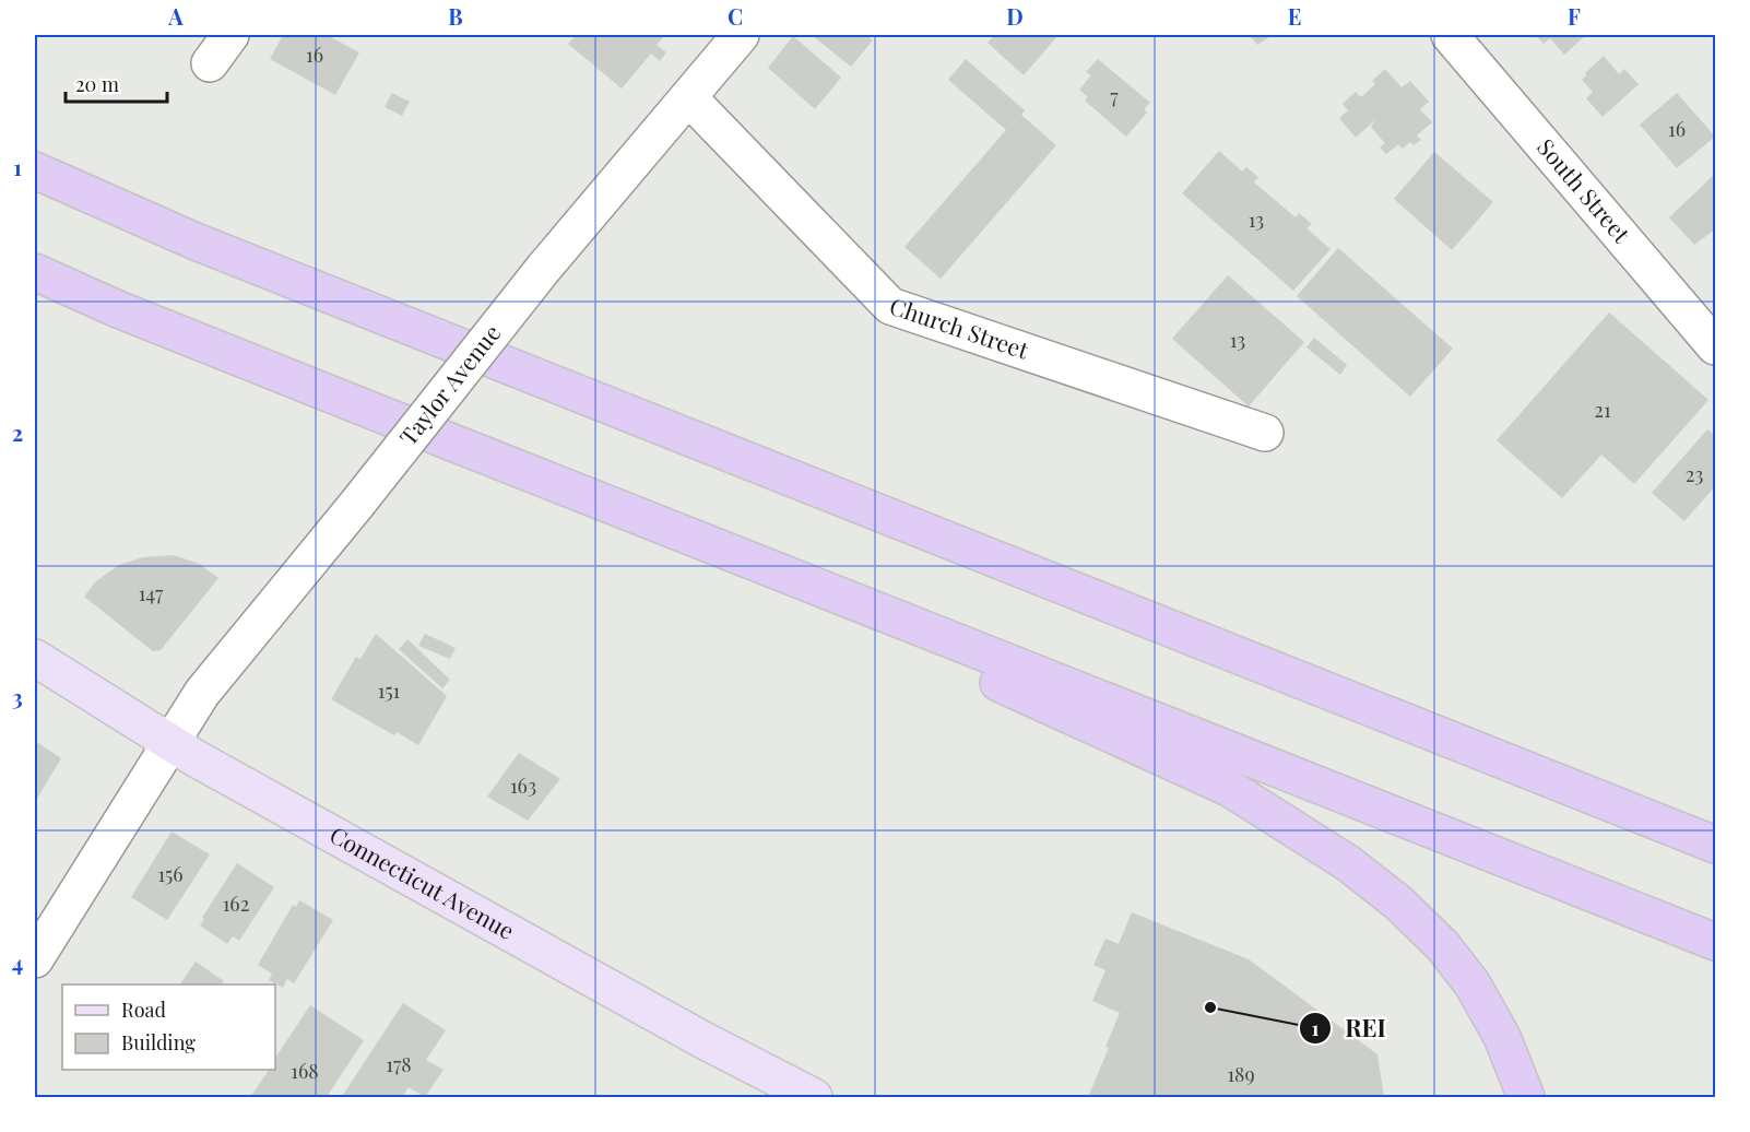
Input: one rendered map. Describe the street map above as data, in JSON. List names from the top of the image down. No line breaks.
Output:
{"streets":{"main road":["Connecticut Avenue"],"street":["South Street","Church Street","Taylor Avenue"]},"crossings":[["Church Street","Taylor Avenue"],["Taylor Avenue","Connecticut Avenue"]],"places":["REI"],"house_numbers":["16","7","16","13","13","21","23","147","151","163","156","162","178","168","189"],"legend":["Road","Building"],"scale_bar":"20 m","grid":{"columns":["A","B","C","D","E","F"],"rows":["1","2","3","4"]}}
